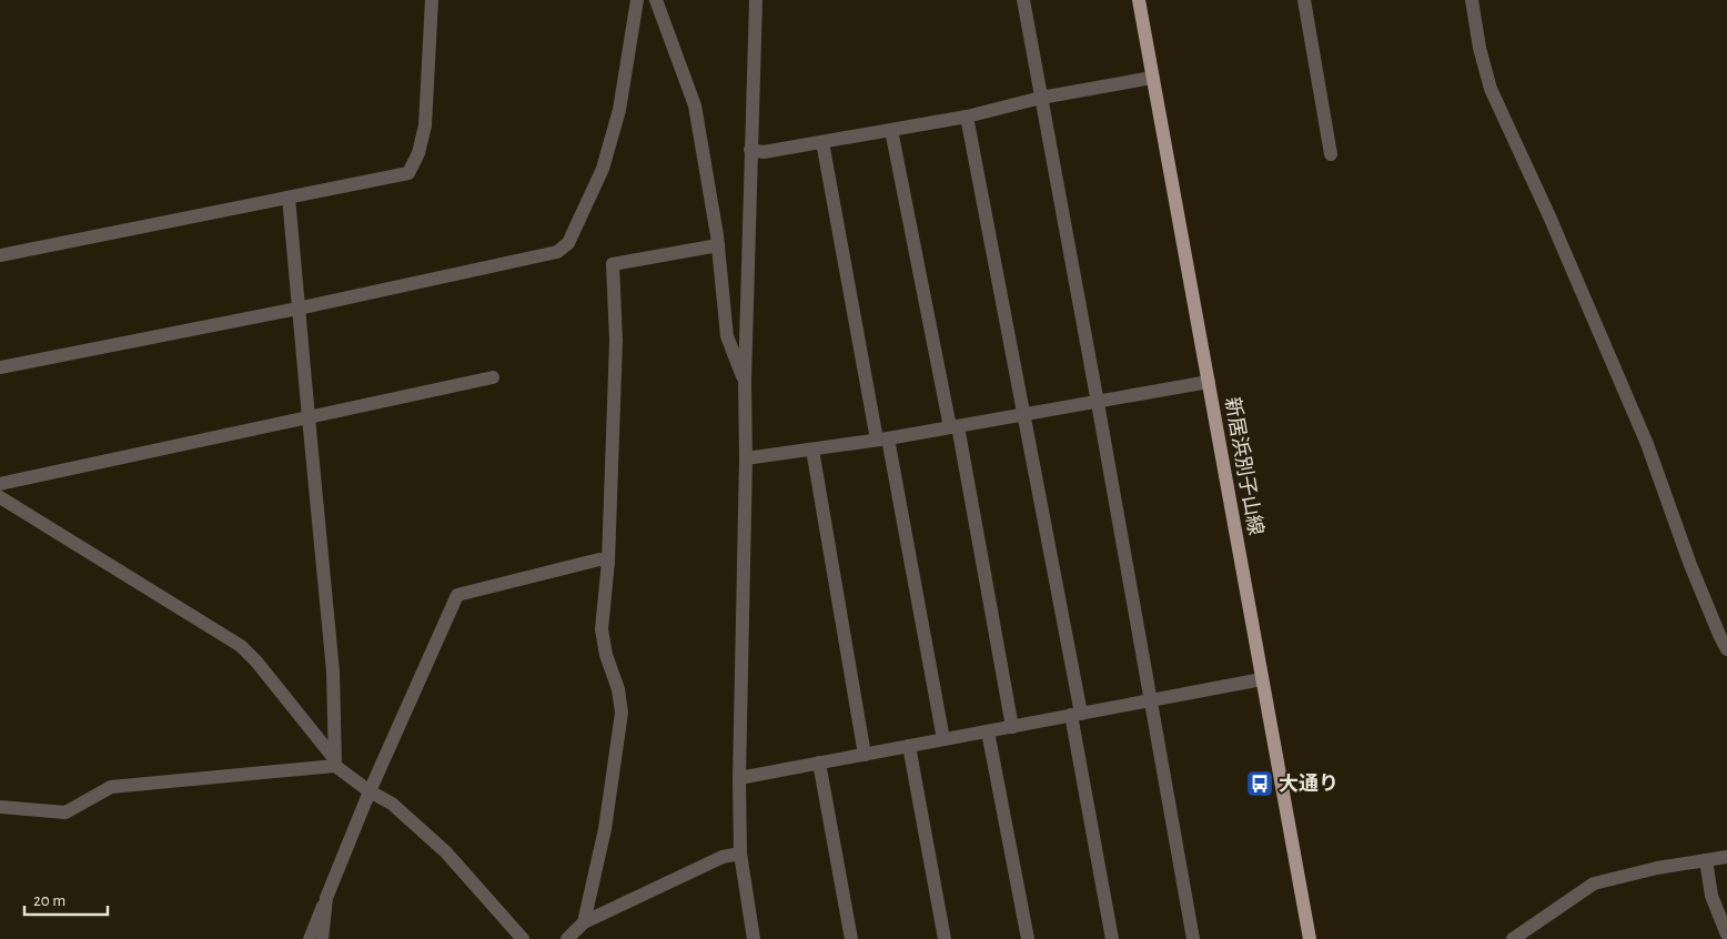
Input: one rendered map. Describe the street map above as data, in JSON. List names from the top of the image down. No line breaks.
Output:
{"streets":{"main road":["新居浜別子山線"]},"places":{"bus stop":["大通り"]},"scale_bar":"20 m"}
